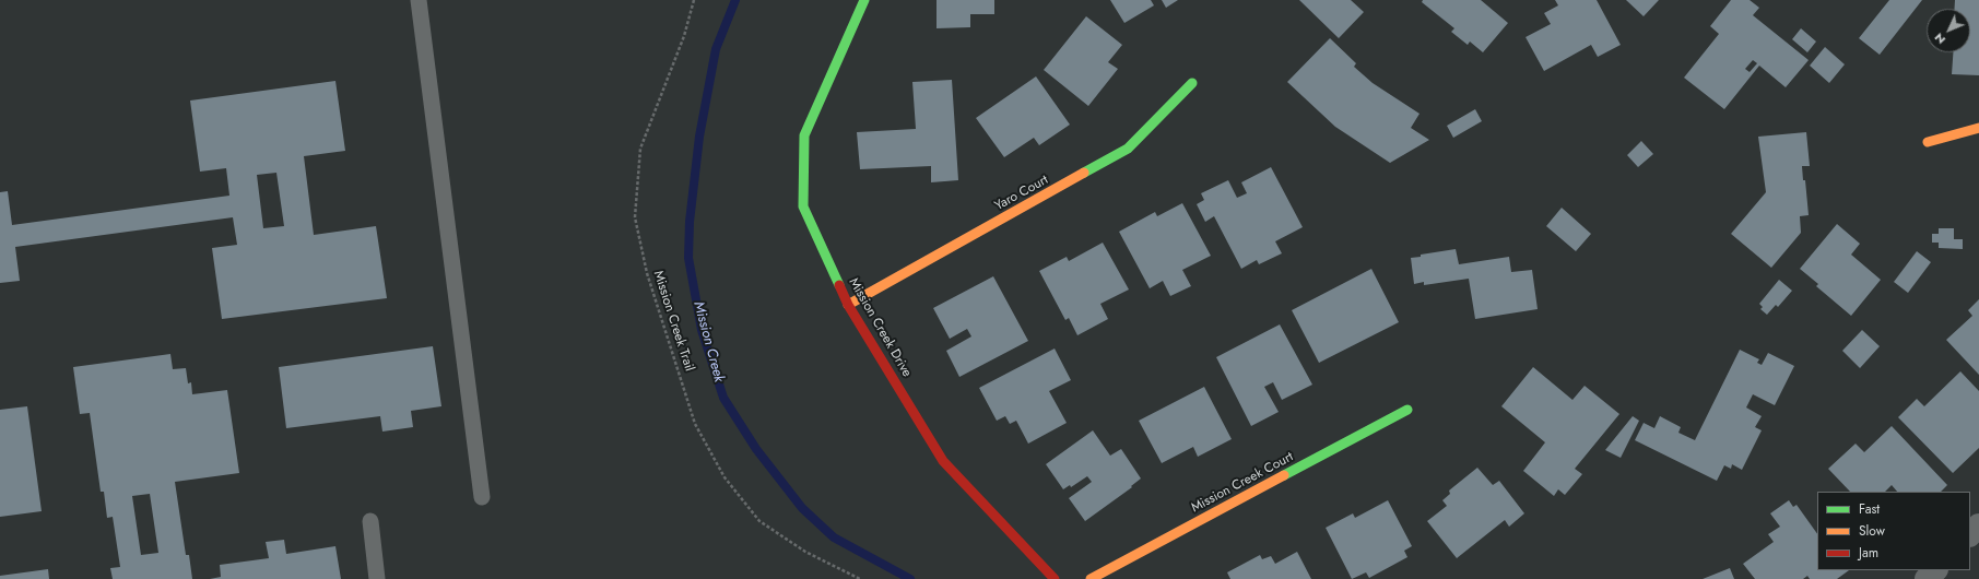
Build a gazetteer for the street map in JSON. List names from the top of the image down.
{
  "streets": {
    "street": ["Yaro Court", "Mission Creek Drive", "Mission Creek Court"],
    "path": ["Mission Creek Trail"]
  },
  "crossings": [
    ["Yaro Court", "Mission Creek Drive"]
  ],
  "water": ["Mission Creek"],
  "legend": ["Fast", "Slow", "Jam"],
  "north": "bottom left"
}
